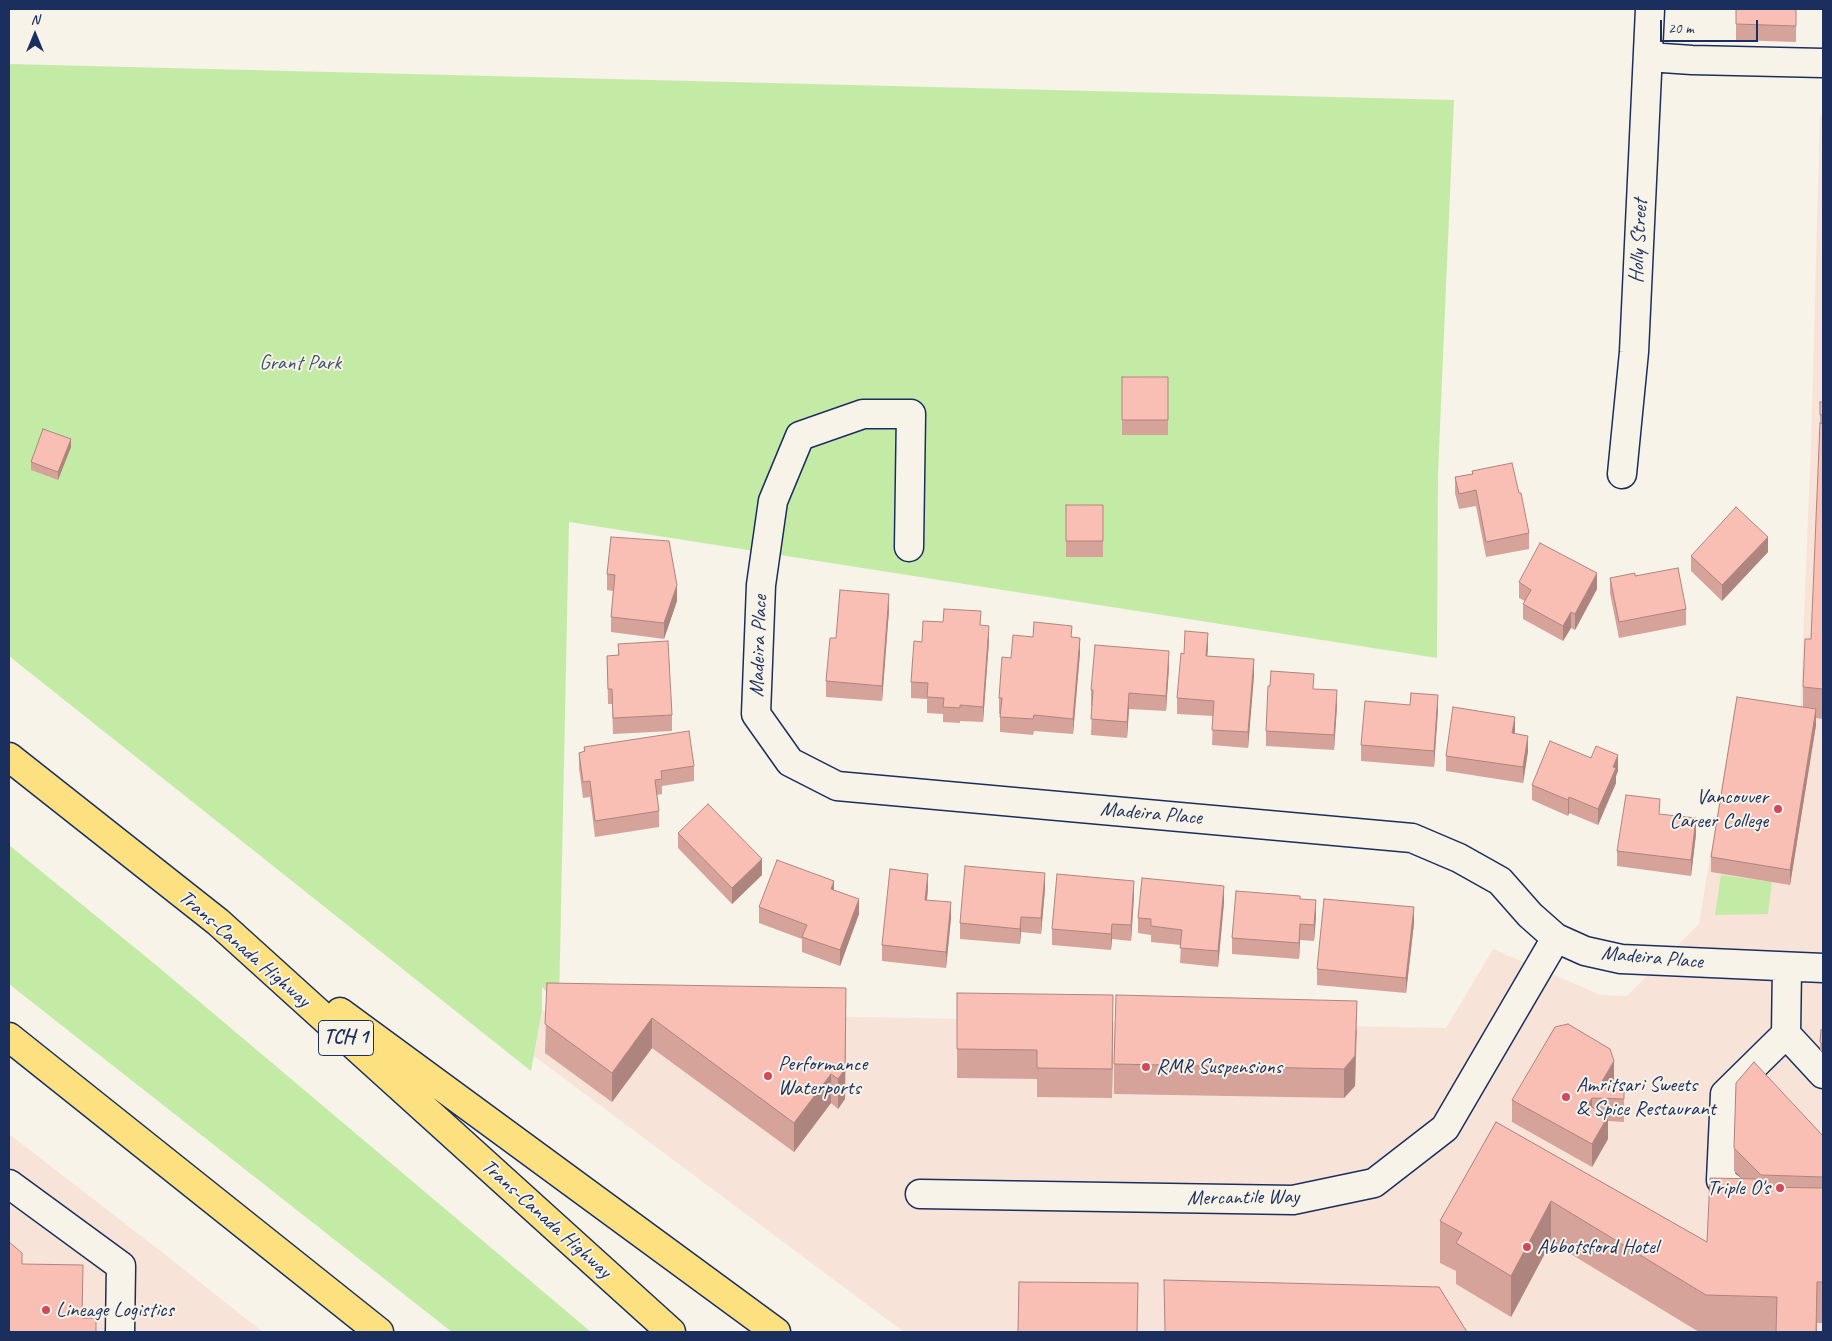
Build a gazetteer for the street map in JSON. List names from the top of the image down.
{
  "streets": {
    "highway": ["Trans-Canada Highway", "TCH 1"],
    "street": ["Holly Street", "Madeira Place", "Mercantile Way"]
  },
  "crossings": [
    ["Madeira Place", "Mercantile Way"]
  ],
  "parks": ["Grant Park"],
  "places": [
    "Vancouver Career College",
    "RMR Suspensions",
    "Performance Waterports",
    "Amritsari Sweets & Spice Restaurant",
    "Triple O's",
    "Abbotsford Hotel",
    "Lineage Logistics"
  ],
  "scale_bar": "20 m",
  "north": "top"
}
